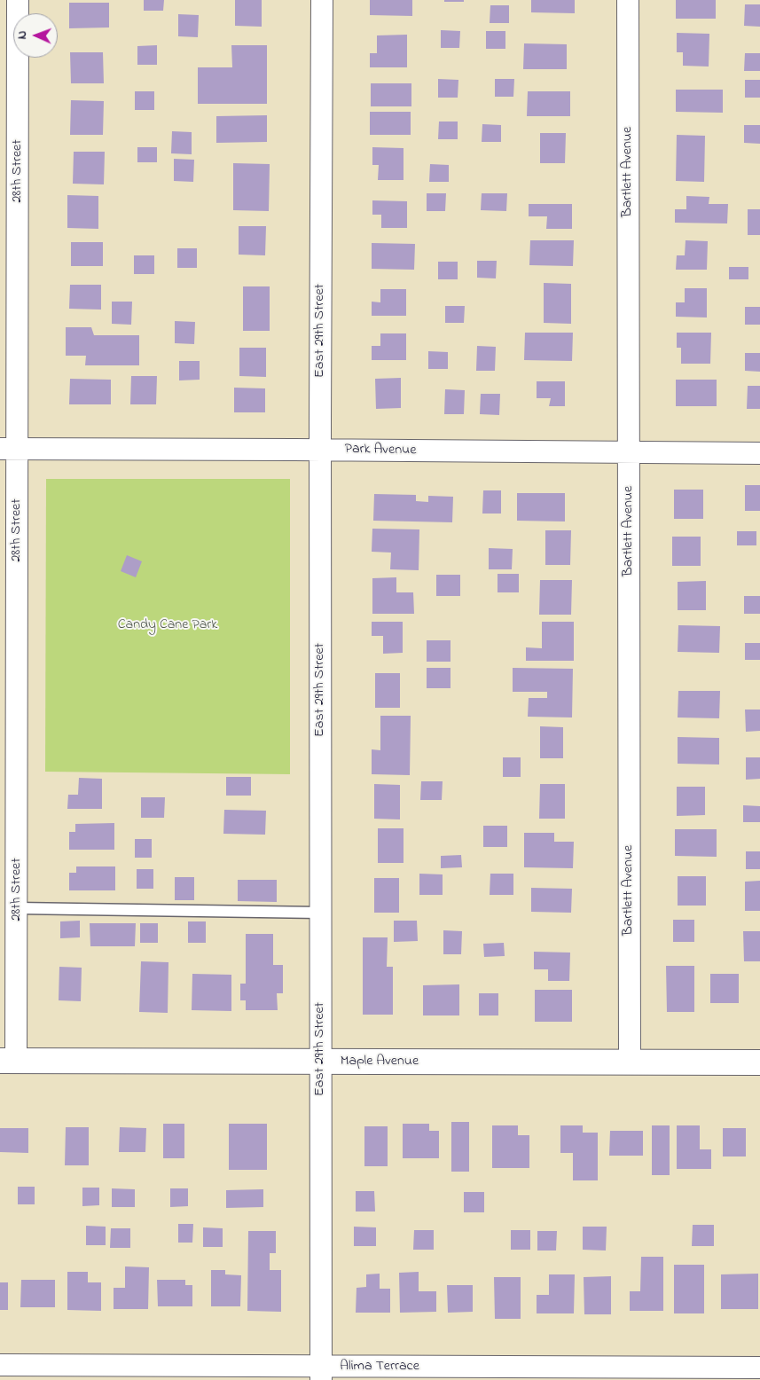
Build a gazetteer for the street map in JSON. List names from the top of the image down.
{
  "streets": {
    "street": [
      "28th Street",
      "Bartlett Avenue",
      "East 29th Street",
      "Park Avenue",
      "Maple Avenue",
      "Alima Terrace"
    ]
  },
  "crossings": [
    ["28th Street", "Park Avenue"],
    ["28th Street", "Maple Avenue"],
    ["Bartlett Avenue", "Park Avenue"],
    ["Bartlett Avenue", "Maple Avenue"],
    ["East 29th Street", "Park Avenue"],
    ["East 29th Street", "Maple Avenue"],
    ["East 29th Street", "Alima Terrace"]
  ],
  "parks": ["Candy Cane Park"],
  "north": "left"
}
